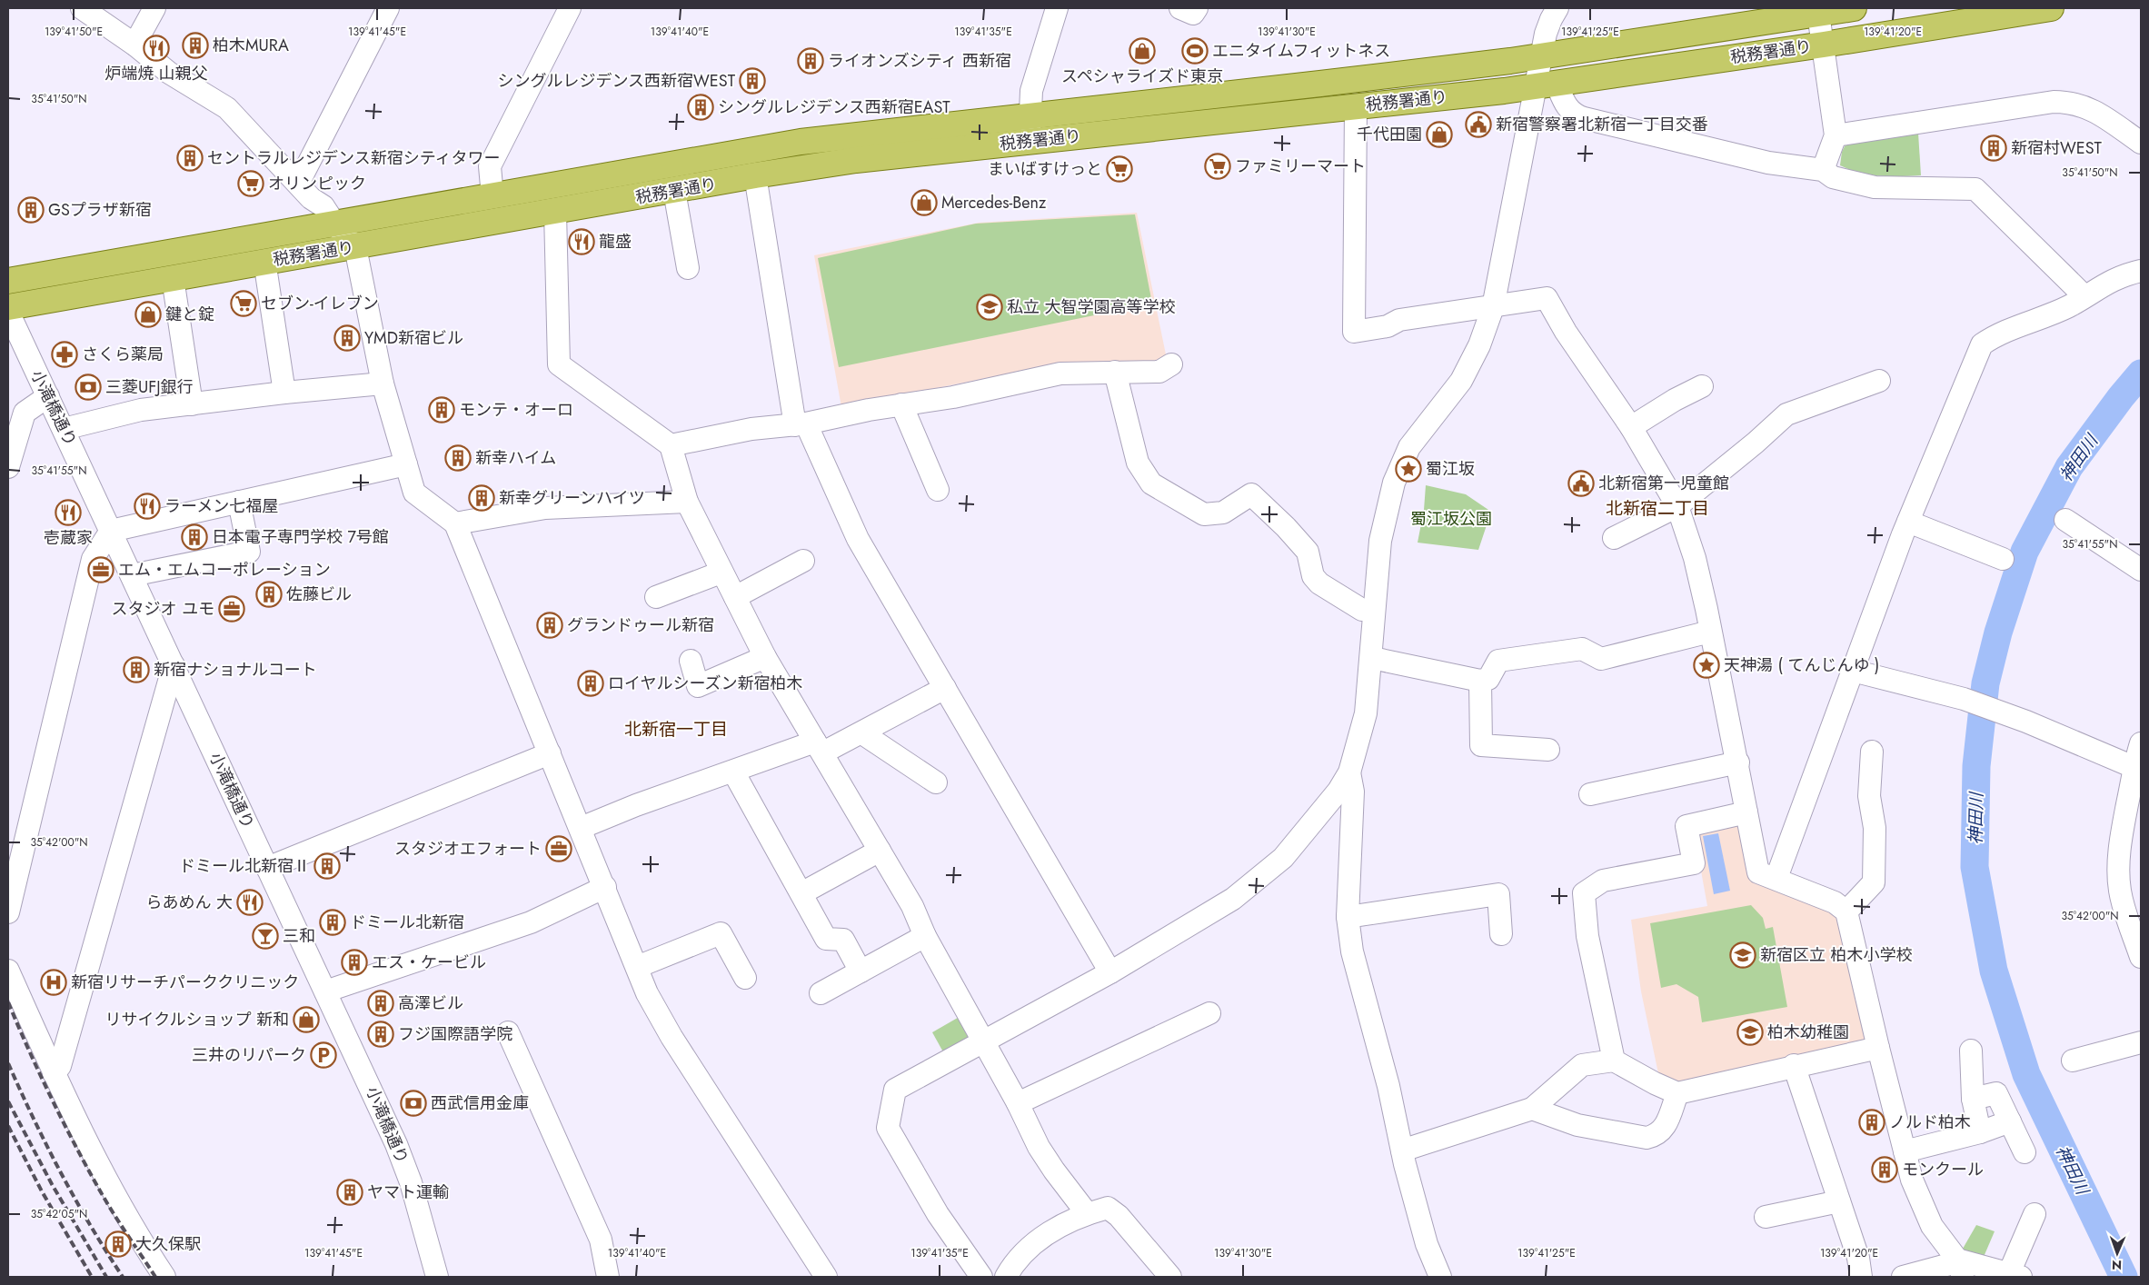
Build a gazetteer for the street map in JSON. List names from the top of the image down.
{
  "streets": {
    "main road": ["税務署通り"],
    "street": ["小滝橋通り"]
  },
  "districts": ["北新宿二丁目", "北新宿一丁目"],
  "water": ["神田川"],
  "parks": ["蜀江坂公園"],
  "places": {
    "building": [
      "柏木MURA",
      "ライオンズシティ 西新宿",
      "シングルレジデンス西新宿WEST",
      "シングルレジデンス西新宿EAST",
      "新宿村WEST",
      "セントラルレジデンス新宿シティタワー",
      "GSプラザ新宿",
      "YMD新宿ビル",
      "モンテ・オーロ",
      "新幸ハイム",
      "新幸グリーンハイツ",
      "日本電子専門学校 7号館",
      "佐藤ビル",
      "グランドゥール新宿",
      "新宿ナショナルコート",
      "ロイヤルシーズン新宿柏木",
      "ドミール北新宿Ⅱ",
      "ドミール北新宿",
      "エス・ケービル",
      "高澤ビル",
      "フジ国際語学院",
      "ノルド柏木",
      "モンクール",
      "ヤマト運輸",
      "大久保駅"
    ],
    "restaurant": [
      "炉端焼 山親父",
      "龍盛",
      "ラーメン七福屋",
      "壱蔵家",
      "らあめん 大"
    ],
    "shop": [
      "スペシャライズド東京",
      "千代田園",
      "Mercedes-Benz",
      "鍵と錠",
      "リサイクルショップ 新和"
    ],
    "sports": ["エニタイムフィットネス"],
    "public building": ["新宿警察署北新宿一丁目交番", "北新宿第一児童館"],
    "supermarket": [
      "ファミリーマート",
      "まいばすけっと",
      "オリンピック",
      "セブン-イレブン"
    ],
    "school or university": ["私立 大智学園高等学校", "新宿区立 柏木小学校", "柏木幼稚園"],
    "pharmacy": ["さくら薬局"],
    "bank": ["三菱UFJ銀行", "西武信用金庫"],
    "place": ["蜀江坂", "天神湯 ( てんじんゆ )"],
    "office": ["エム・エムコーポレーション", "スタジオ ユモ", "スタジオエフォート"],
    "bar": ["三和"],
    "hospital": ["新宿リサーチパーククリニック"],
    "parking": ["三井のリパーク"]
  },
  "north": "bottom",
  "coordinates": [
    "139°41'50\"E",
    "139°41'45\"E",
    "139°41'40\"E",
    "139°41'35\"E",
    "139°41'30\"E",
    "139°41'25\"E",
    "139°41'20\"E",
    "35°41'50\"N",
    "35°41'55\"N",
    "35°42'00\"N",
    "35°42'05\"N"
  ]
}
